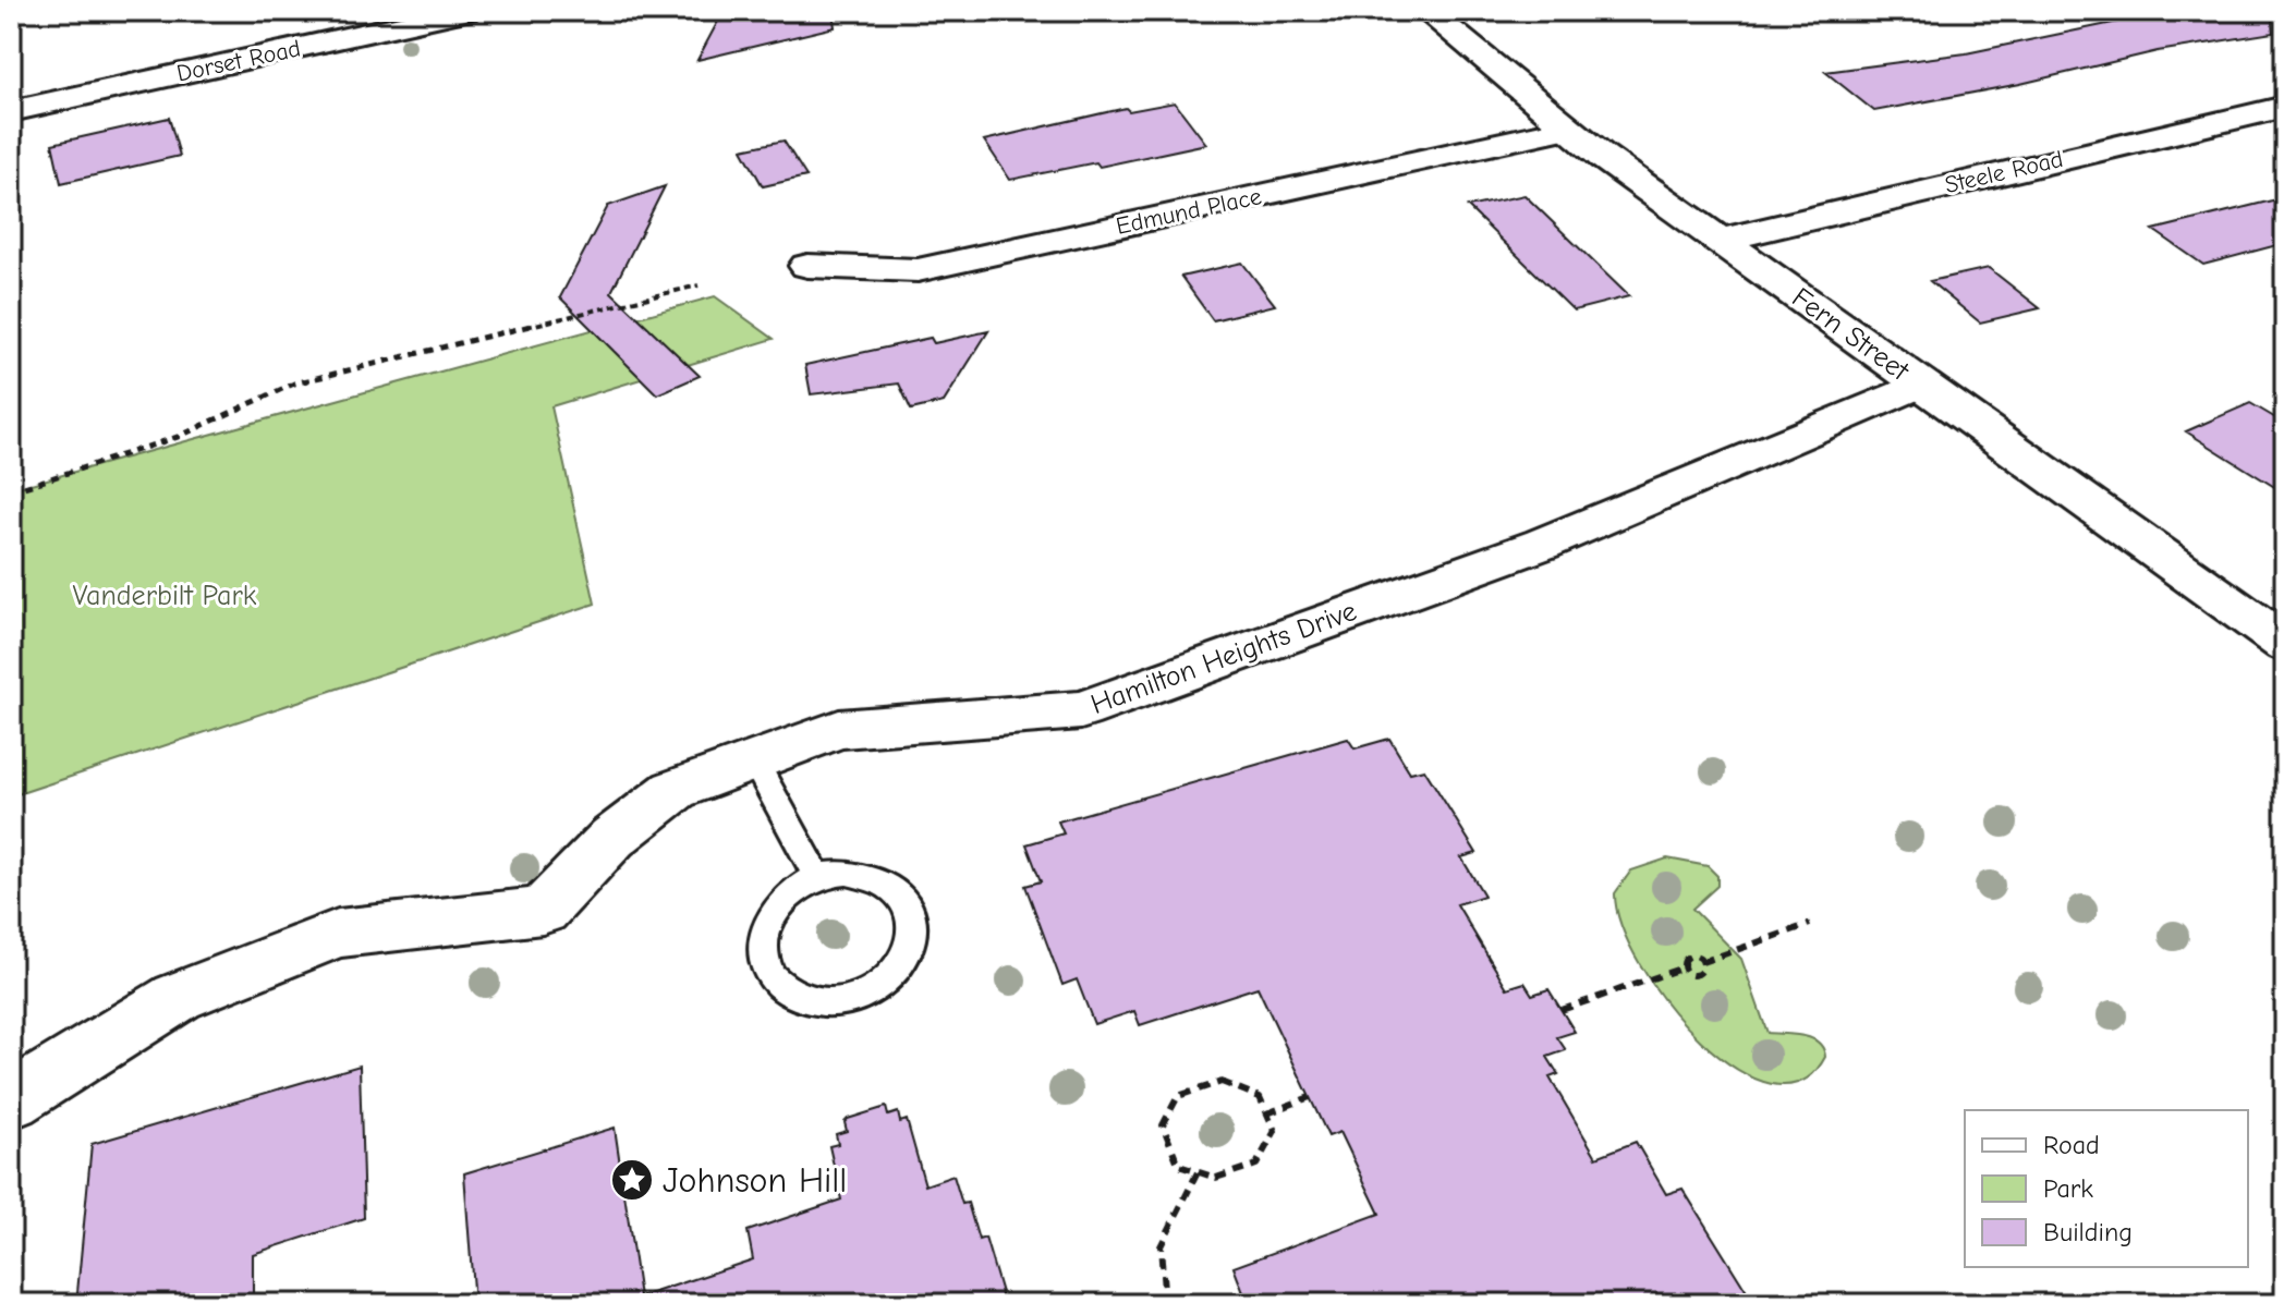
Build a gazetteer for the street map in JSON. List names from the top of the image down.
{
  "streets": {
    "street": [
      "Dorset Road",
      "Steele Road",
      "Edmund Place",
      "Fern Street",
      "Hamilton Heights Drive"
    ]
  },
  "crossings": [
    ["Steele Road", "Fern Street"],
    ["Edmund Place", "Fern Street"],
    ["Fern Street", "Hamilton Heights Drive"]
  ],
  "parks": ["Vanderbilt Park"],
  "places": {
    "place": ["Johnson Hill"]
  },
  "legend": ["Road", "Park", "Building"]
}
